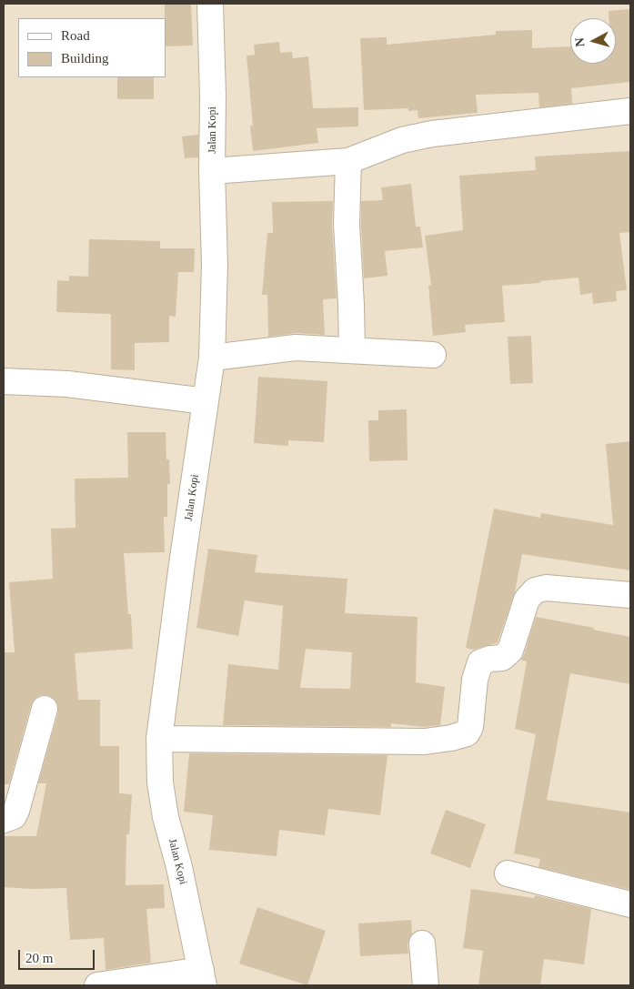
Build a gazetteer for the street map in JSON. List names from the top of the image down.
{
  "streets": {
    "street": ["Jalan Kopi"]
  },
  "legend": ["Road", "Building"],
  "scale_bar": "20 m",
  "north": "left"
}
